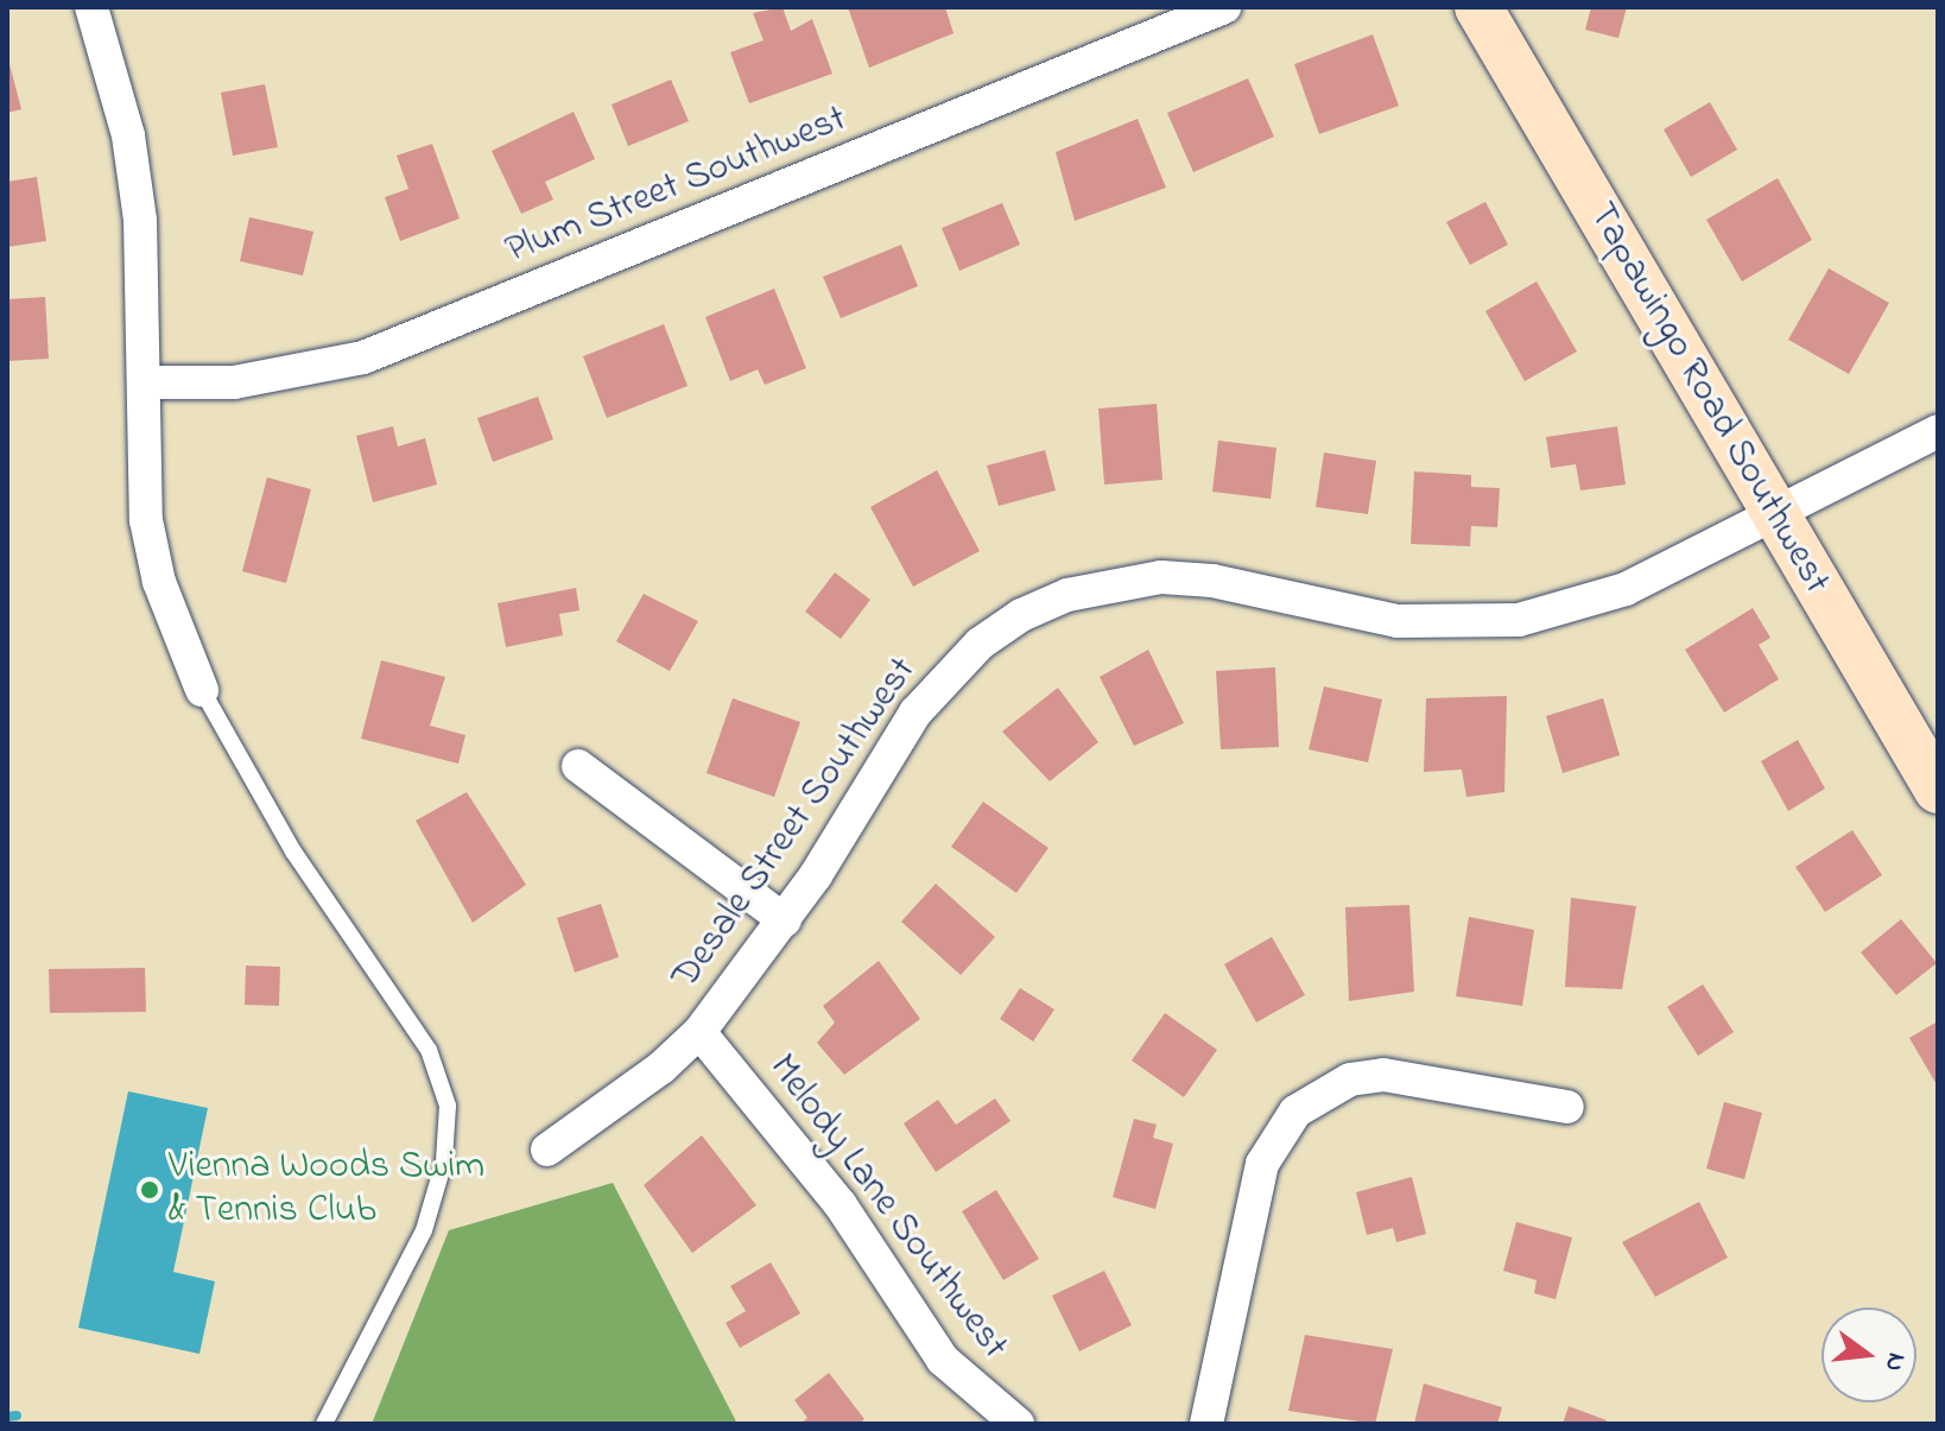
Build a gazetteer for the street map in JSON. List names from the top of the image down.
{
  "streets": {
    "street": [
      "Plum Street Southwest",
      "Tapawingo Road Southwest",
      "Desale Street Southwest",
      "Melody Lane Southwest"
    ]
  },
  "crossings": [
    ["Tapawingo Road Southwest", "Desale Street Southwest"],
    ["Desale Street Southwest", "Melody Lane Southwest"]
  ],
  "places": ["Vienna Woods Swim & Tennis Club"],
  "north": "right"
}
